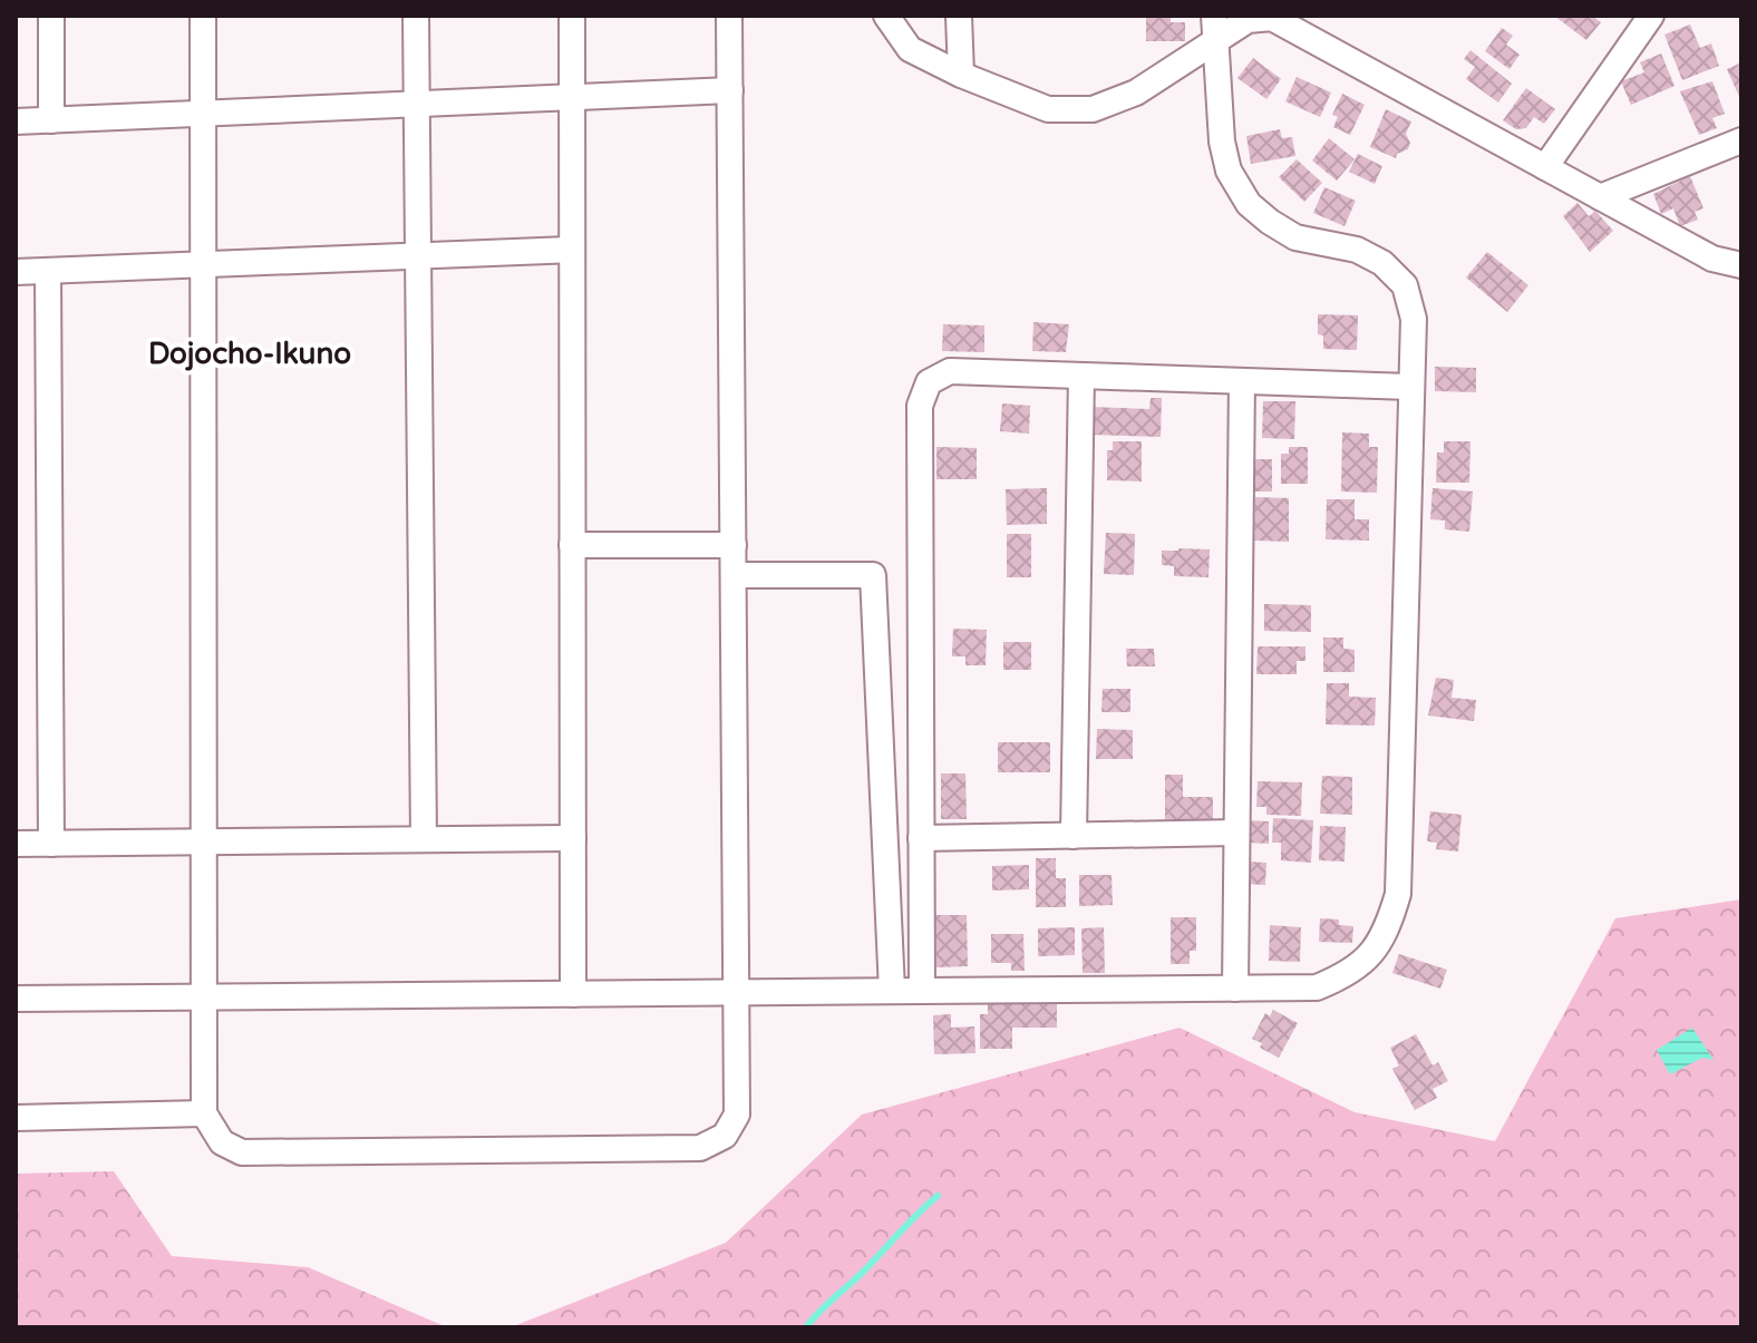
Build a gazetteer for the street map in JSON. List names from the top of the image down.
{
  "districts": ["Dojocho-Ikuno"]
}
